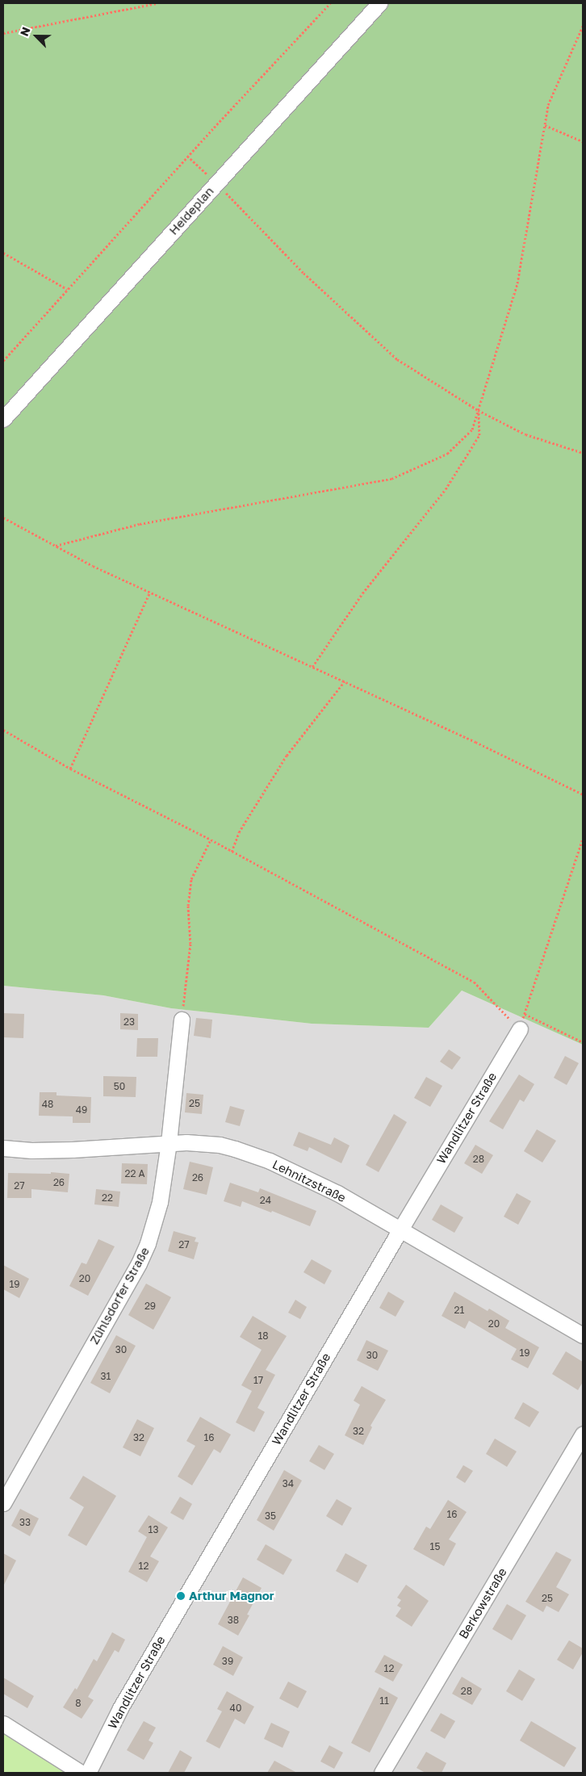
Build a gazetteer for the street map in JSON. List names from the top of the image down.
{
  "streets": {
    "street": [
      "Heideplan",
      "Wandlitzer Straße",
      "Lehnitzstraße",
      "Zühlsdorfer Straße",
      "Berkowstraße"
    ]
  },
  "crossings": [
    ["Wandlitzer Straße", "Lehnitzstraße"],
    ["Lehnitzstraße", "Zühlsdorfer Straße"]
  ],
  "places": ["Arthur Magnor"],
  "house_numbers": [
    "23",
    "50",
    "25",
    "48",
    "49",
    "28",
    "22 A",
    "26",
    "26",
    "27",
    "22",
    "24",
    "27",
    "20",
    "19",
    "29",
    "21",
    "20",
    "18",
    "30",
    "19",
    "30",
    "31",
    "17",
    "32",
    "32",
    "16",
    "34",
    "16",
    "35",
    "33",
    "13",
    "15",
    "12",
    "25",
    "38",
    "39",
    "12",
    "28",
    "11",
    "8",
    "40"
  ],
  "north": "top left"
}
